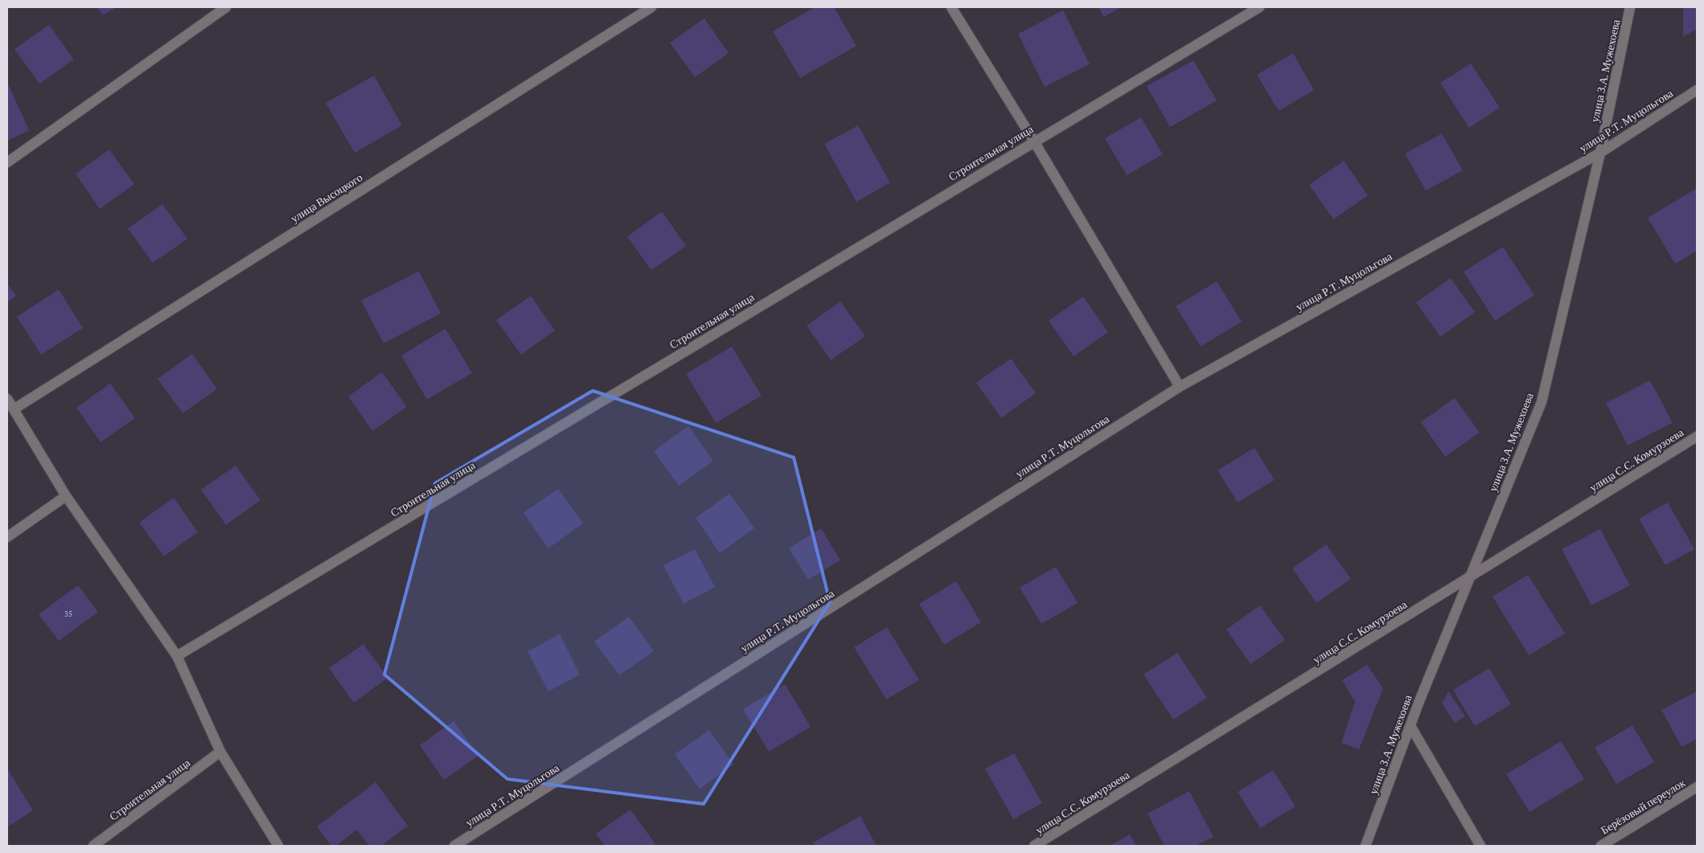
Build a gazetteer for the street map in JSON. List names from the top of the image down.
{
  "streets": {
    "street": [
      "улица З.А. Мужехоева",
      "улица Р.Т. Муцольгова",
      "Строительная улица",
      "улица Высоцкого",
      "улица С.С. Комурзоева",
      "Берёзовый переулок"
    ]
  },
  "crossings": [
    ["улица З.А. Мужехоева", "улица Р.Т. Муцольгова"],
    ["улица З.А. Мужехоева", "улица С.С. Комурзоева"]
  ],
  "house_numbers": ["35"]
}
